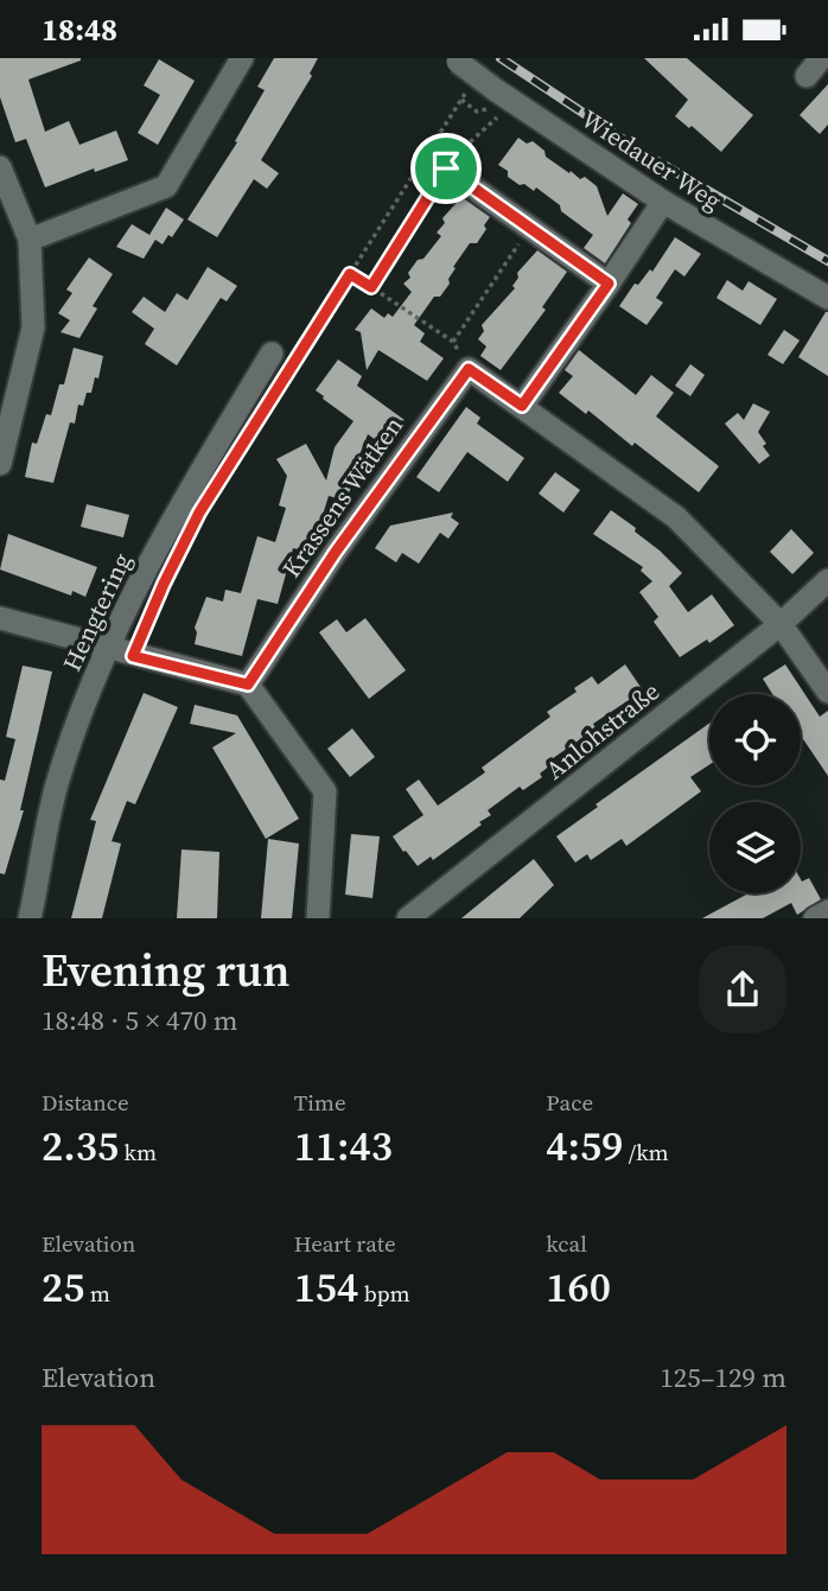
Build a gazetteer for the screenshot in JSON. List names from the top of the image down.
{
  "streets": {
    "street": [
      "Wiedauer Weg",
      "Krassens Wätken",
      "Hengtering",
      "Anlohstraße"
    ]
  },
  "page": {
    "status": "18:48",
    "heading": ["Evening run", "18:48 · 5 × 470 m"],
    "stats": [
      ["Distance", "2.35 km"],
      ["Time", "11:43"],
      ["Pace", "4:59 /km"],
      ["Elevation", "25 m"],
      ["Heart rate", "154 bpm"],
      ["kcal", "160"]
    ],
    "chart": ["Elevation", "125–129 m"]
  }
}
